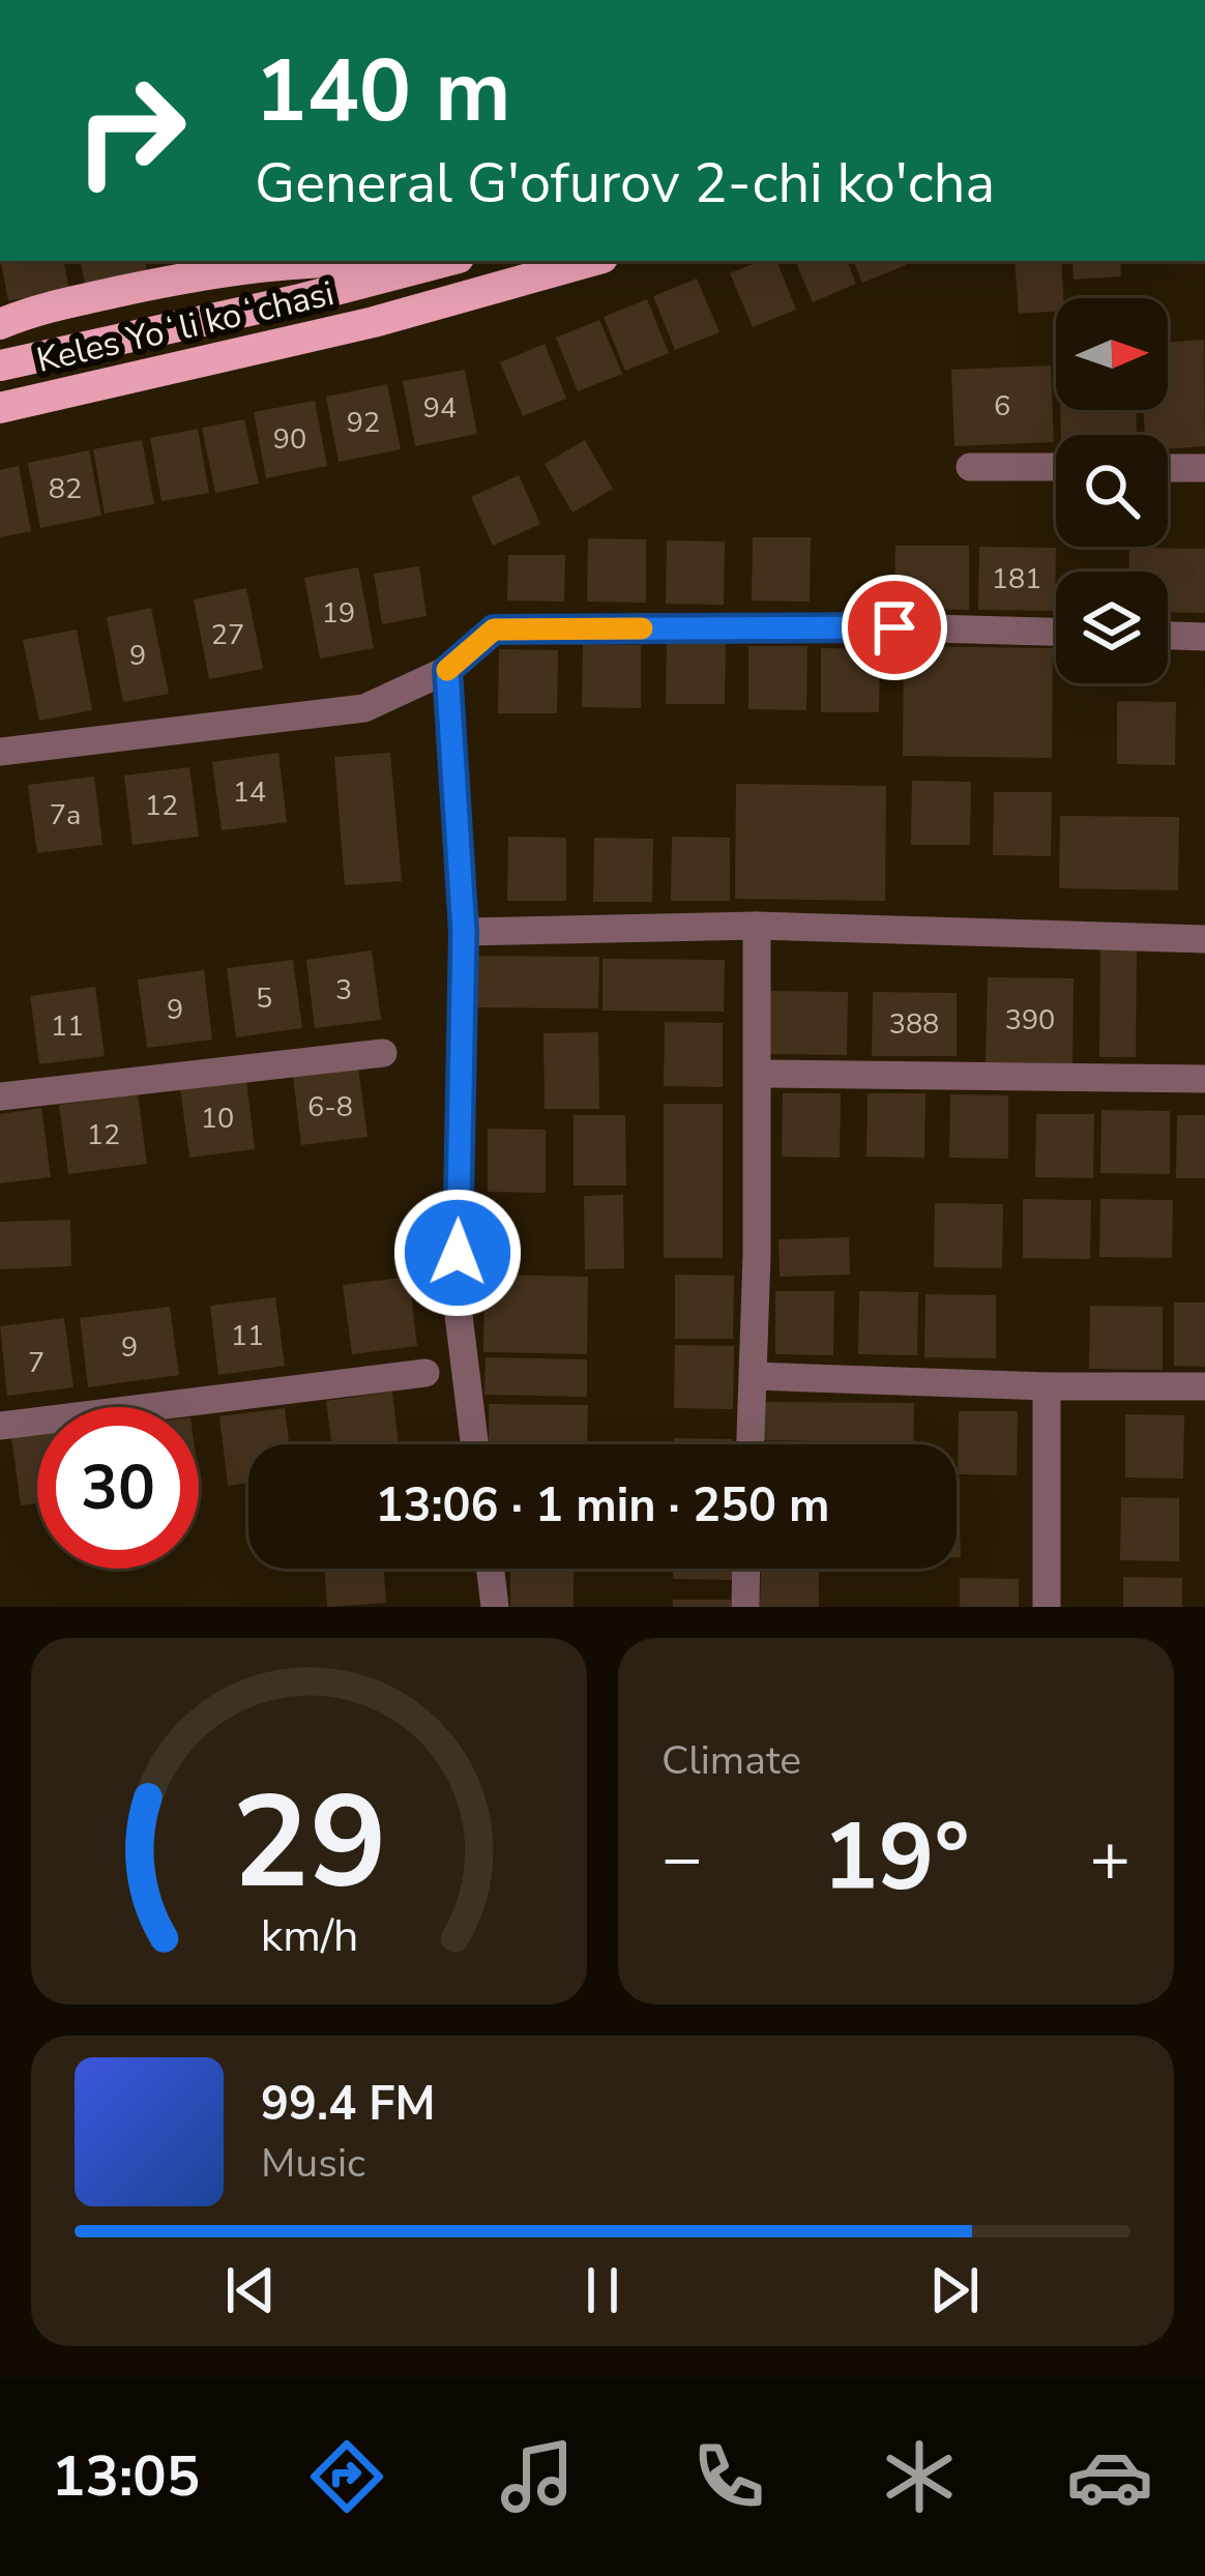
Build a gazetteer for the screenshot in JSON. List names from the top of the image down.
{
  "streets": {
    "main road": ["Keles Yoʻli koʻchasi"]
  },
  "house_numbers": [
    "6",
    "94",
    "92",
    "90",
    "82",
    "181",
    "19",
    "27",
    "9",
    "14",
    "12",
    "7a",
    "3",
    "5",
    "9",
    "390",
    "388",
    "11",
    "6-8",
    "10",
    "12",
    "11",
    "9",
    "7"
  ],
  "north": "right",
  "page": {
    "turn": ["140 m", "General G'ofurov 2-chi ko'cha"],
    "limit": "30",
    "trip": "13:06 · 1 min · 250 m",
    "tile": "Climate",
    "heat": ["−", "19°", "+"],
    "song": ["99.4 FM", "Music"],
    "tabs": "13:05",
    "gauge": ["29", "km/h"]
  }
}
